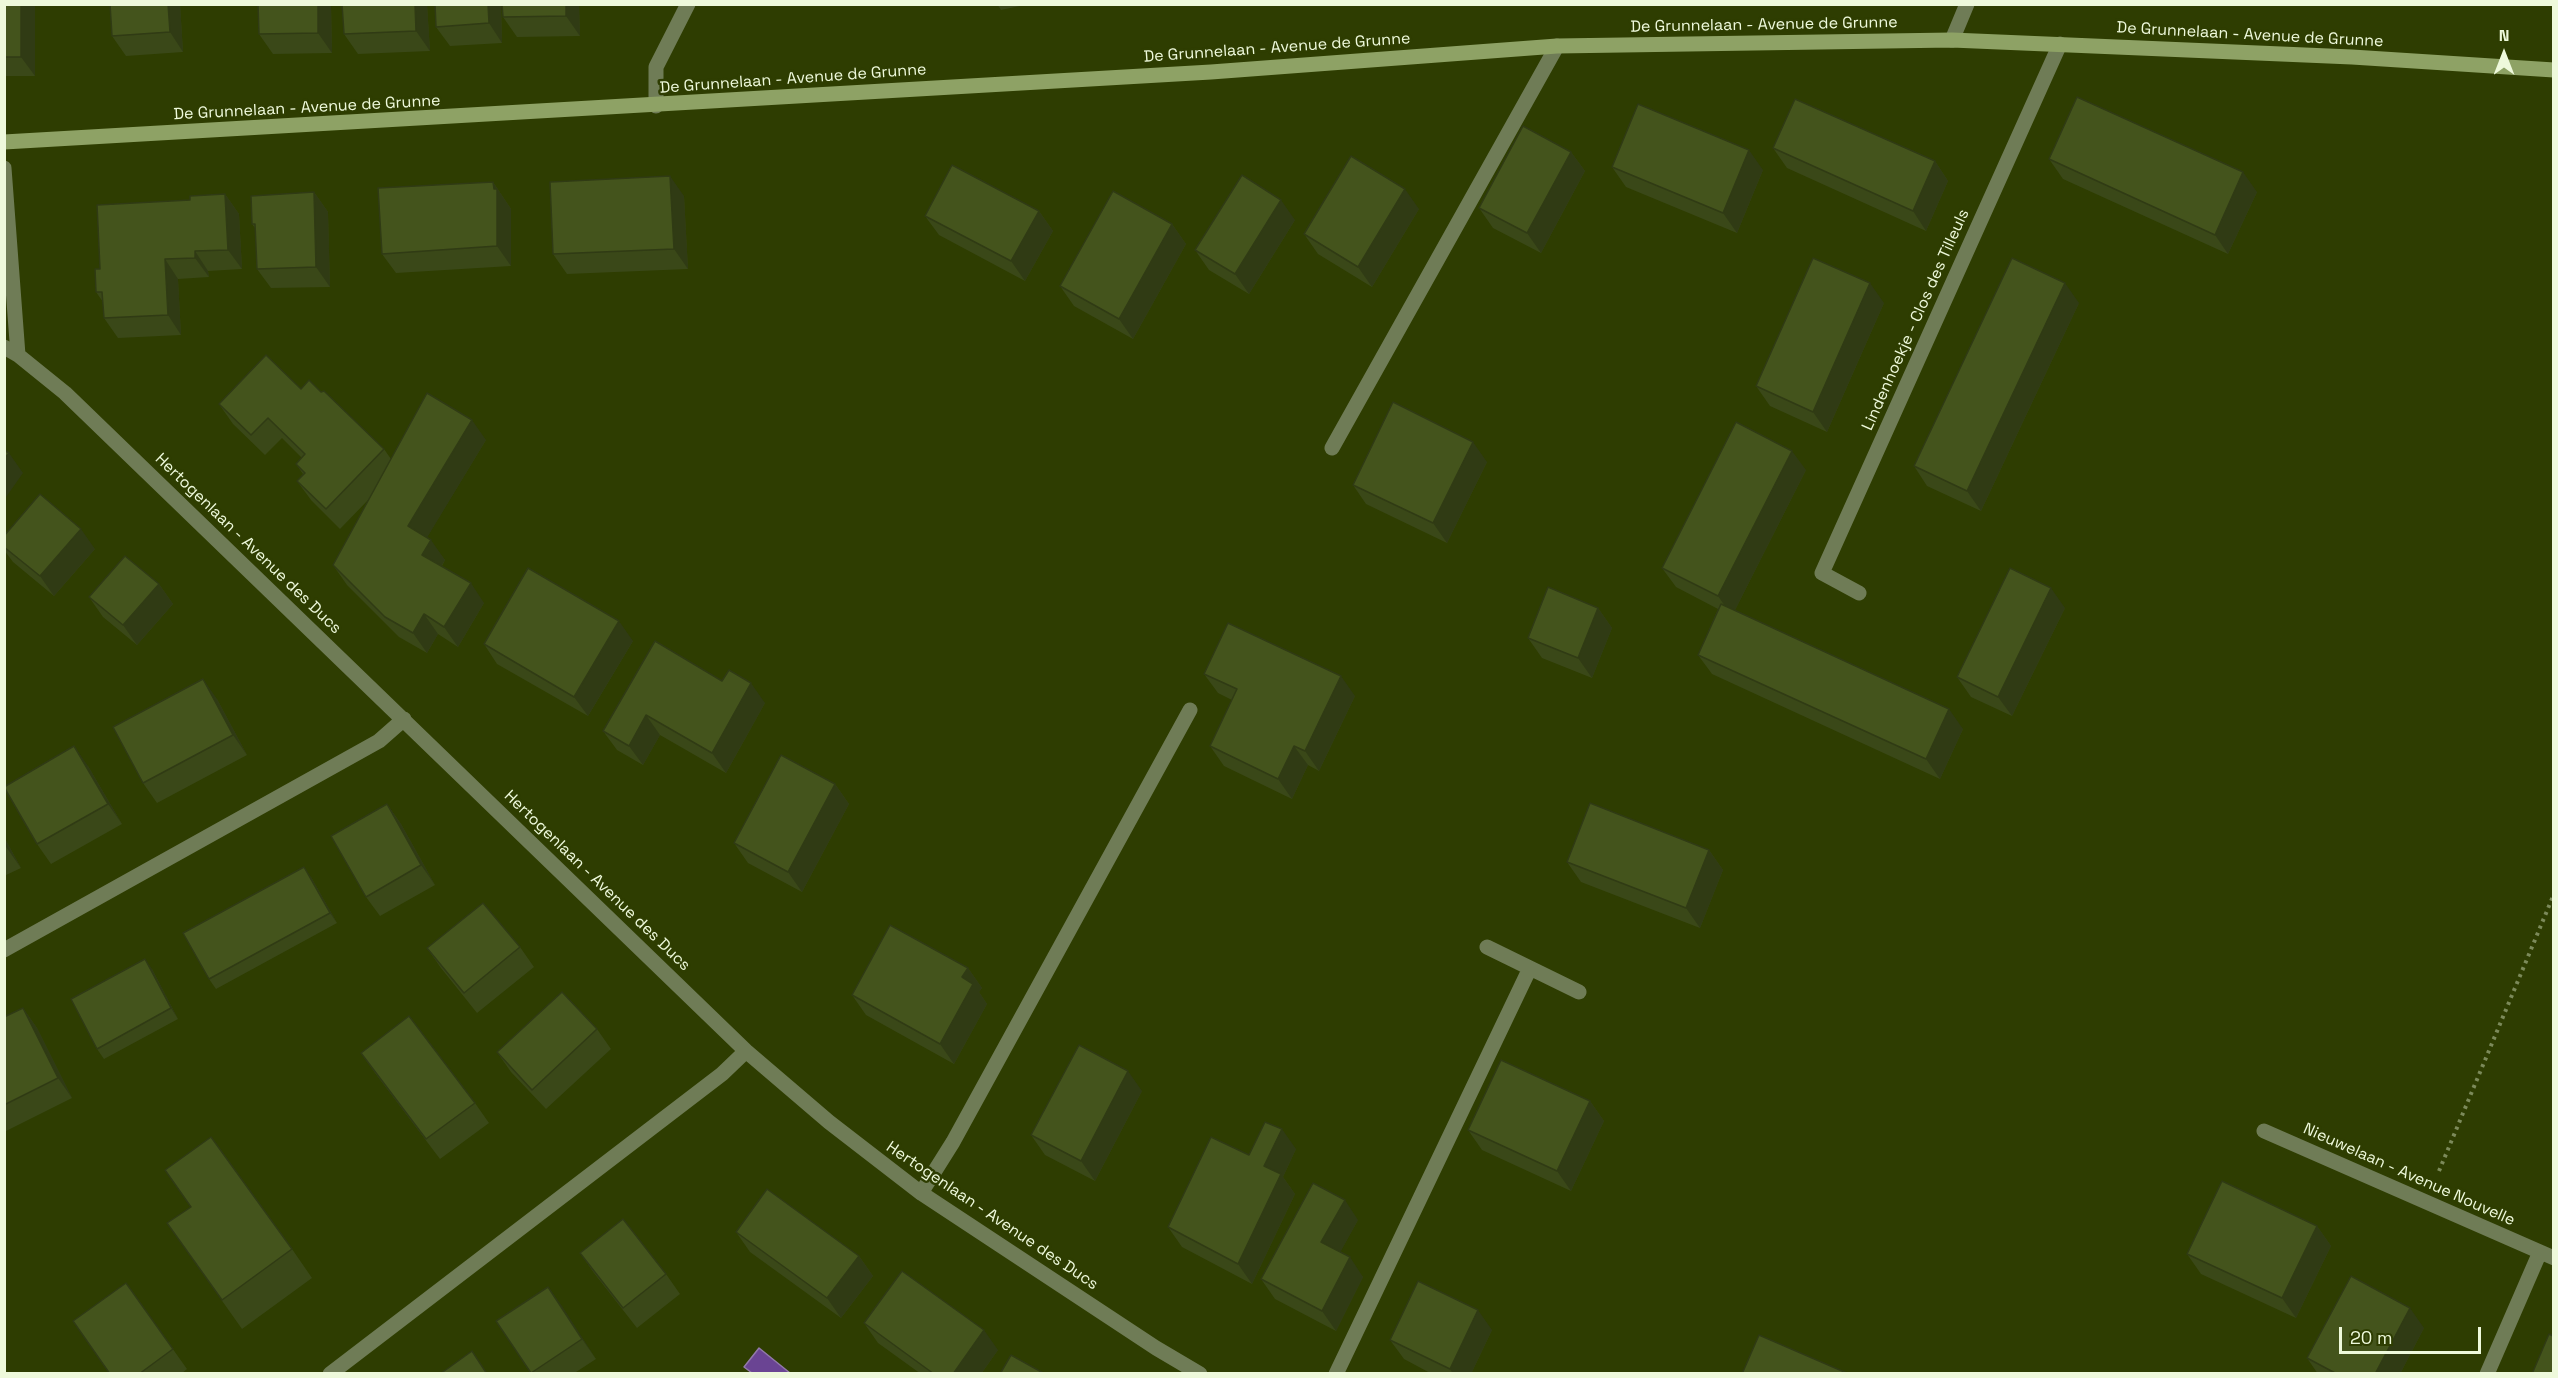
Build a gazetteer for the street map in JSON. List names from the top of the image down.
{
  "streets": {
    "street": [
      "De Grunnelaan - Avenue de Grunne",
      "Lindenhoekje - Clos des Tilleuls",
      "Hertogenlaan - Avenue des Ducs",
      "Nieuwelaan - Avenue Nouvelle"
    ]
  },
  "crossings": [
    ["De Grunnelaan - Avenue de Grunne", "Lindenhoekje - Clos des Tilleuls"]
  ],
  "scale_bar": "20 m",
  "north": "top"
}
